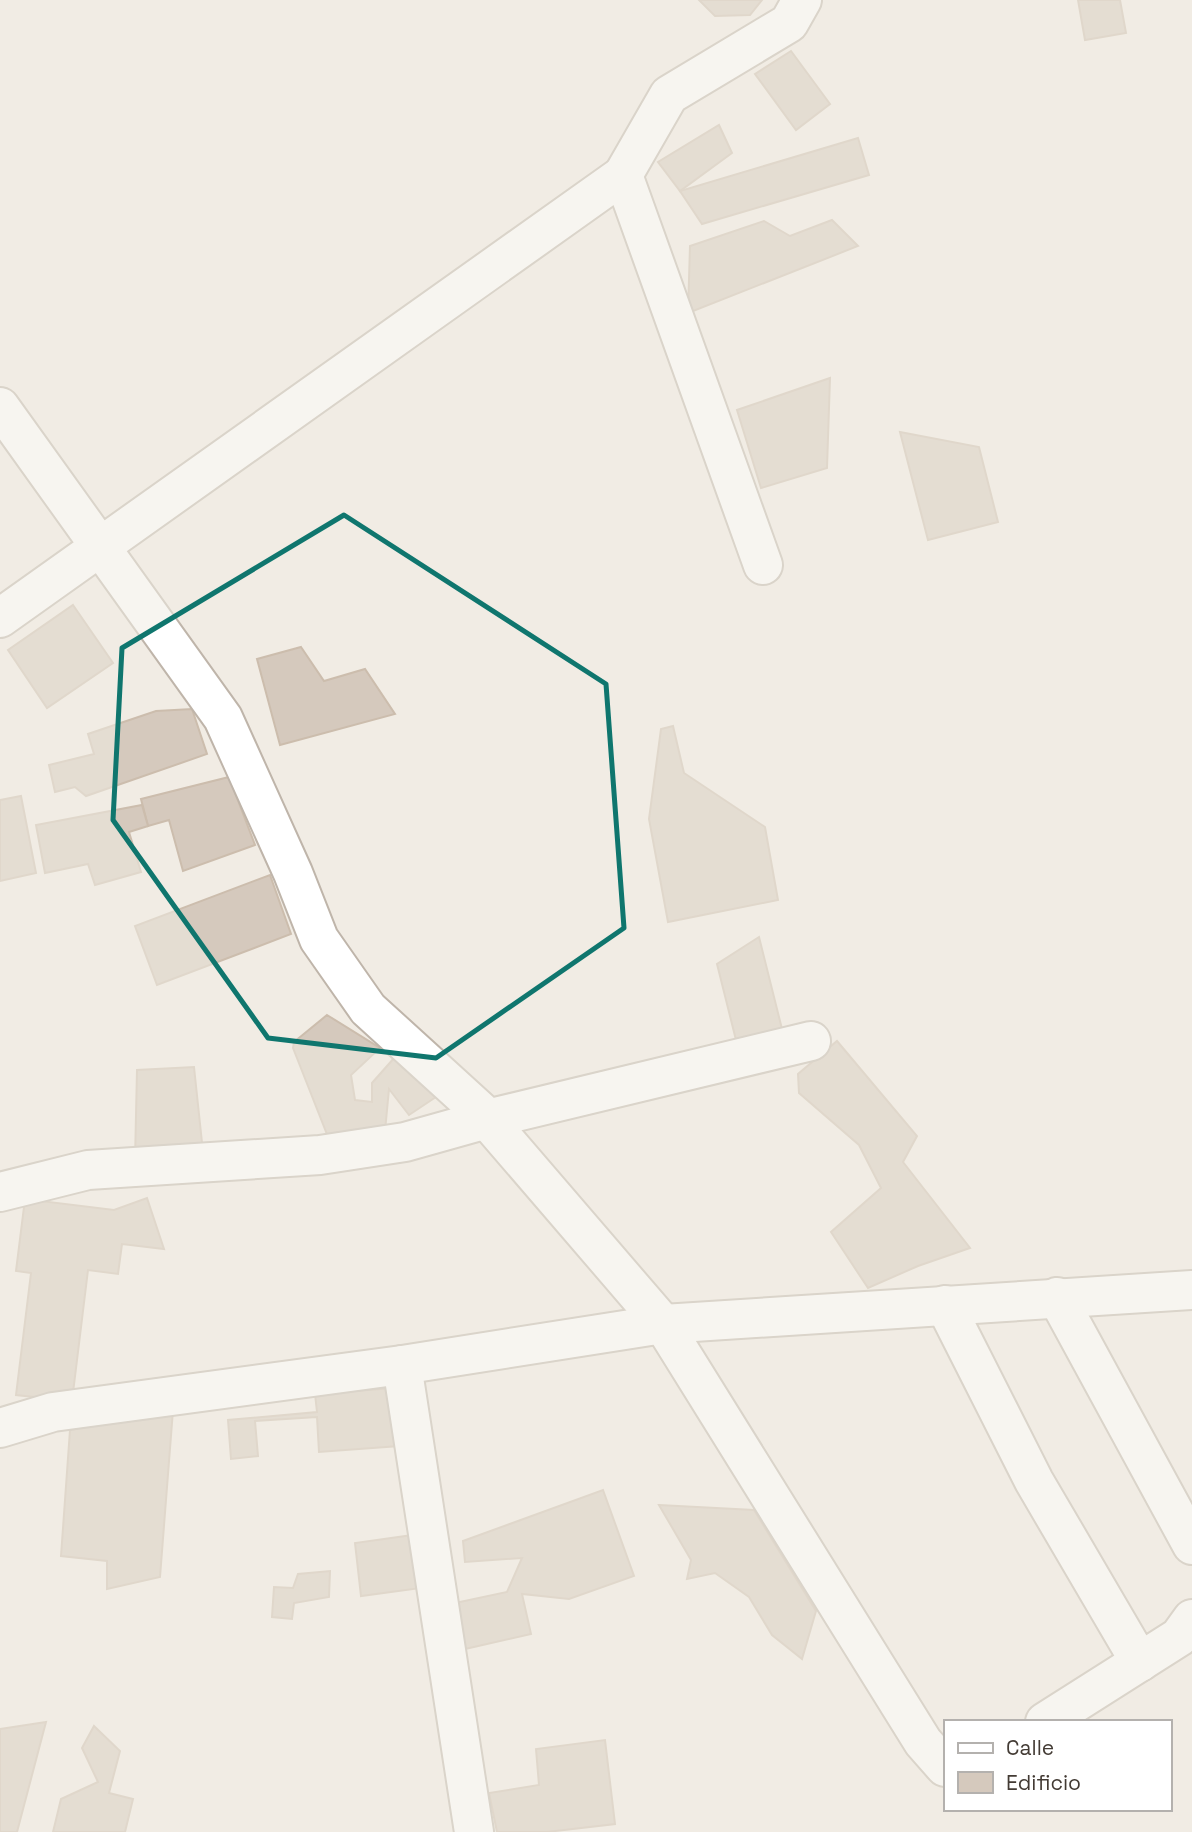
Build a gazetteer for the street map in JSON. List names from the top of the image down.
{
  "legend": ["Calle", "Edificio"]
}
